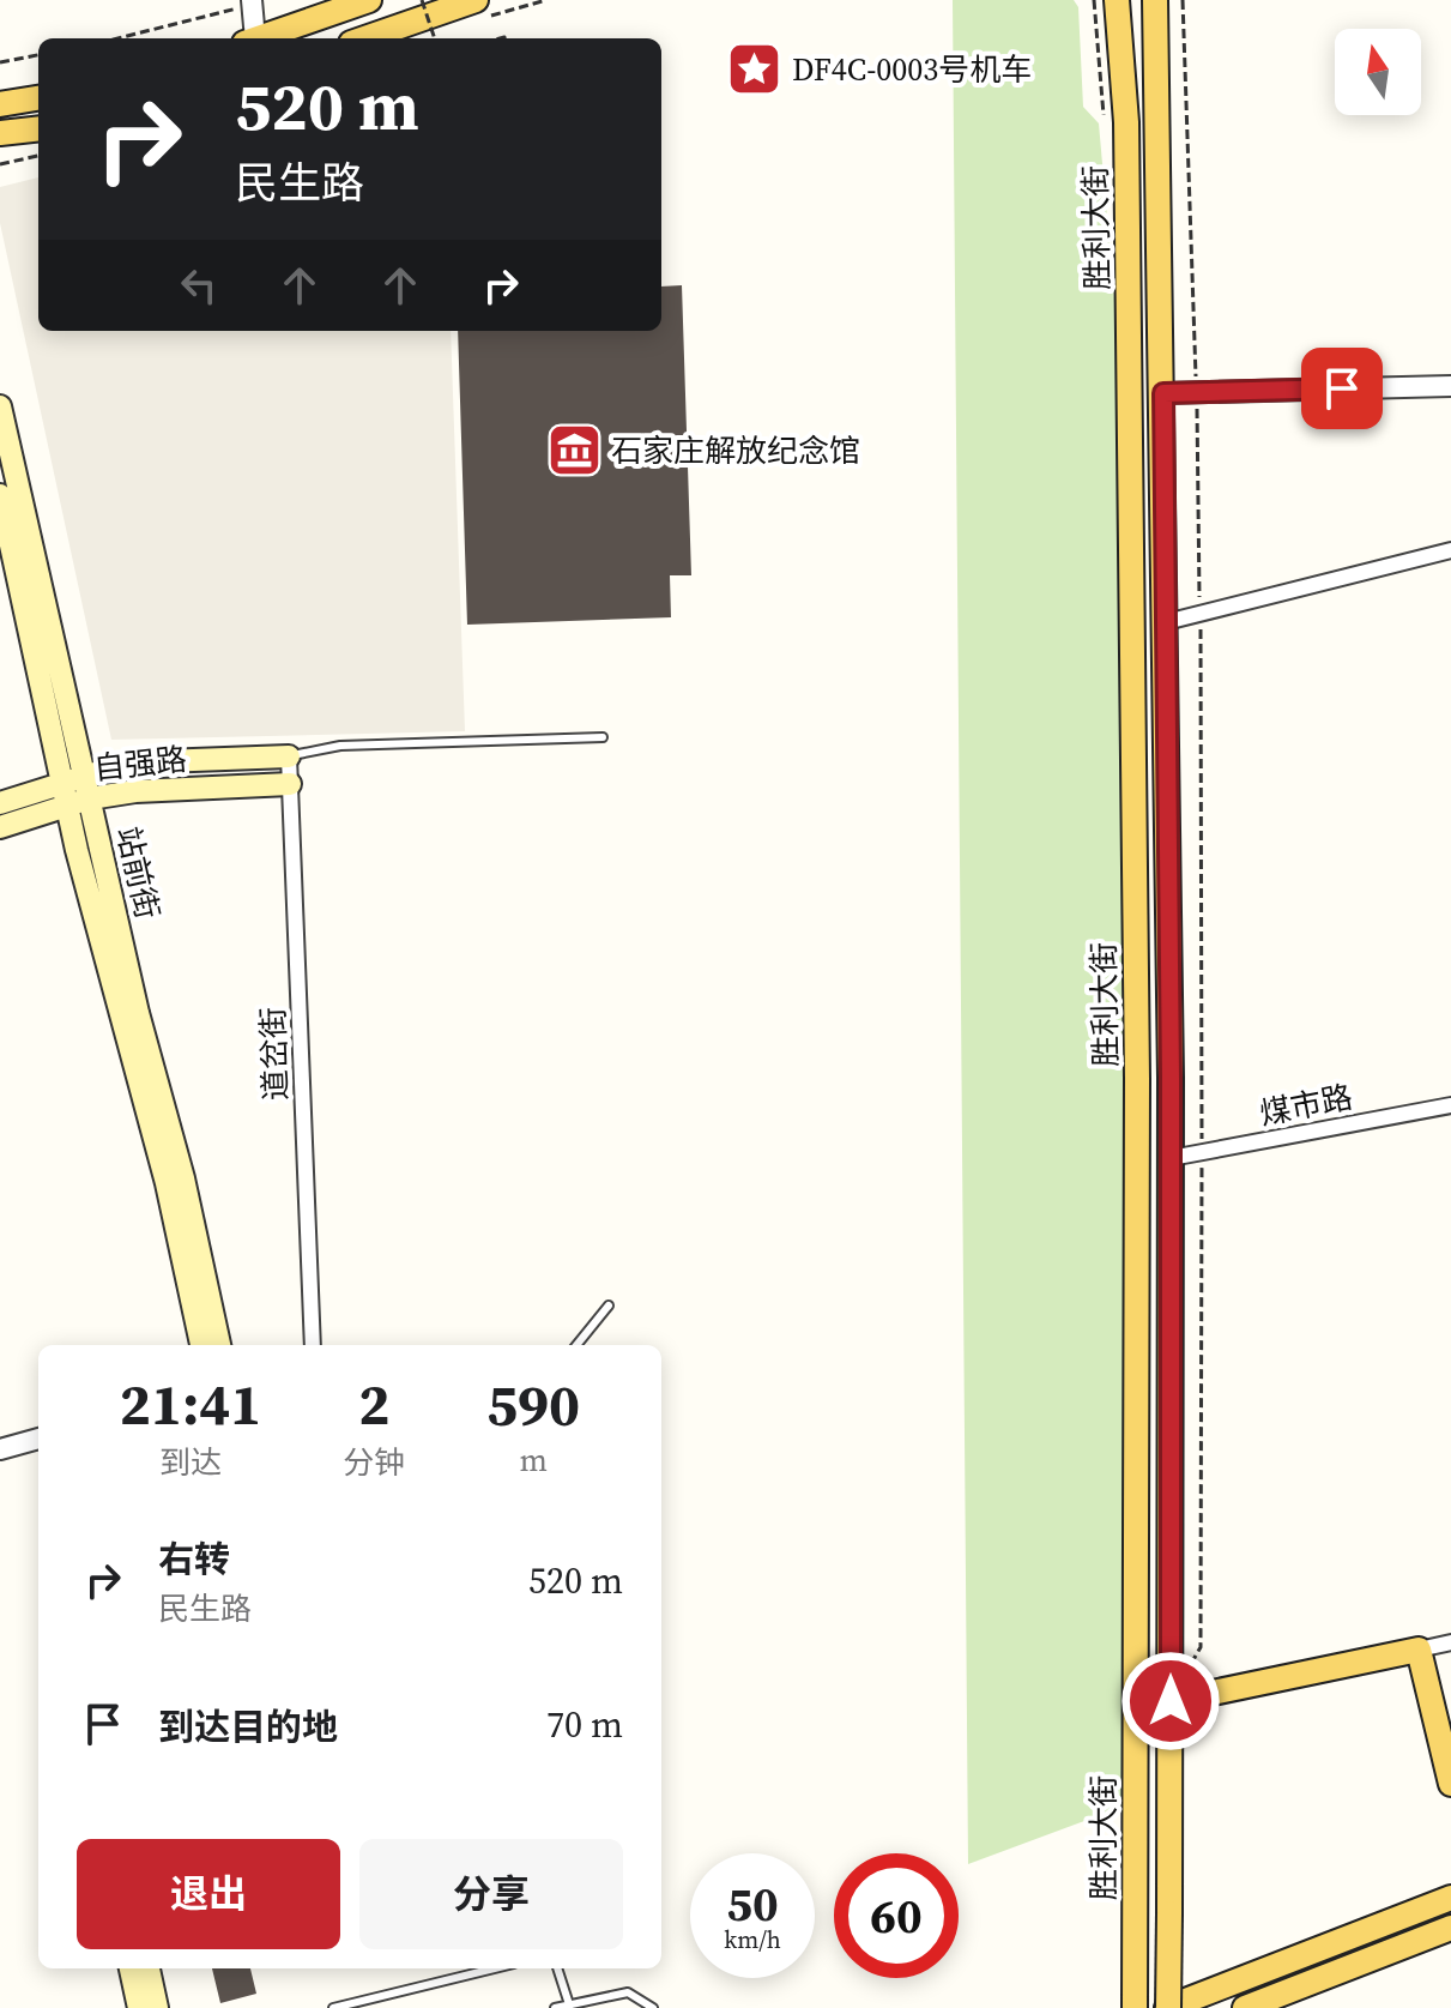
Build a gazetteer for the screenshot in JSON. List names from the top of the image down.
{
  "streets": {
    "main road": ["胜利大街", "自强路", "站前街"],
    "street": ["道岔街", "煤市路"]
  },
  "crossings": [
    ["胜利大街", "煤市路"],
    ["自强路", "站前街"],
    ["自强路", "道岔街"]
  ],
  "places": {
    "place": ["DF4C-0003号机车"],
    "museum": ["石家庄解放纪念馆"]
  },
  "north": "top",
  "page": {
    "turn": ["520 m", "民生路"],
    "eta": [
      "21:41",
      "到达",
      "2",
      "分钟",
      "590",
      "m"
    ],
    "list": [
      {
        "name": "右转",
        "note": "民生路",
        "value": "520 m"
      },
      {
        "name": "到达目的地",
        "value": "70 m"
      }
    ],
    "buttons": ["退出", "分享"],
    "speed": "50 km/h",
    "limit": "60"
  }
}
